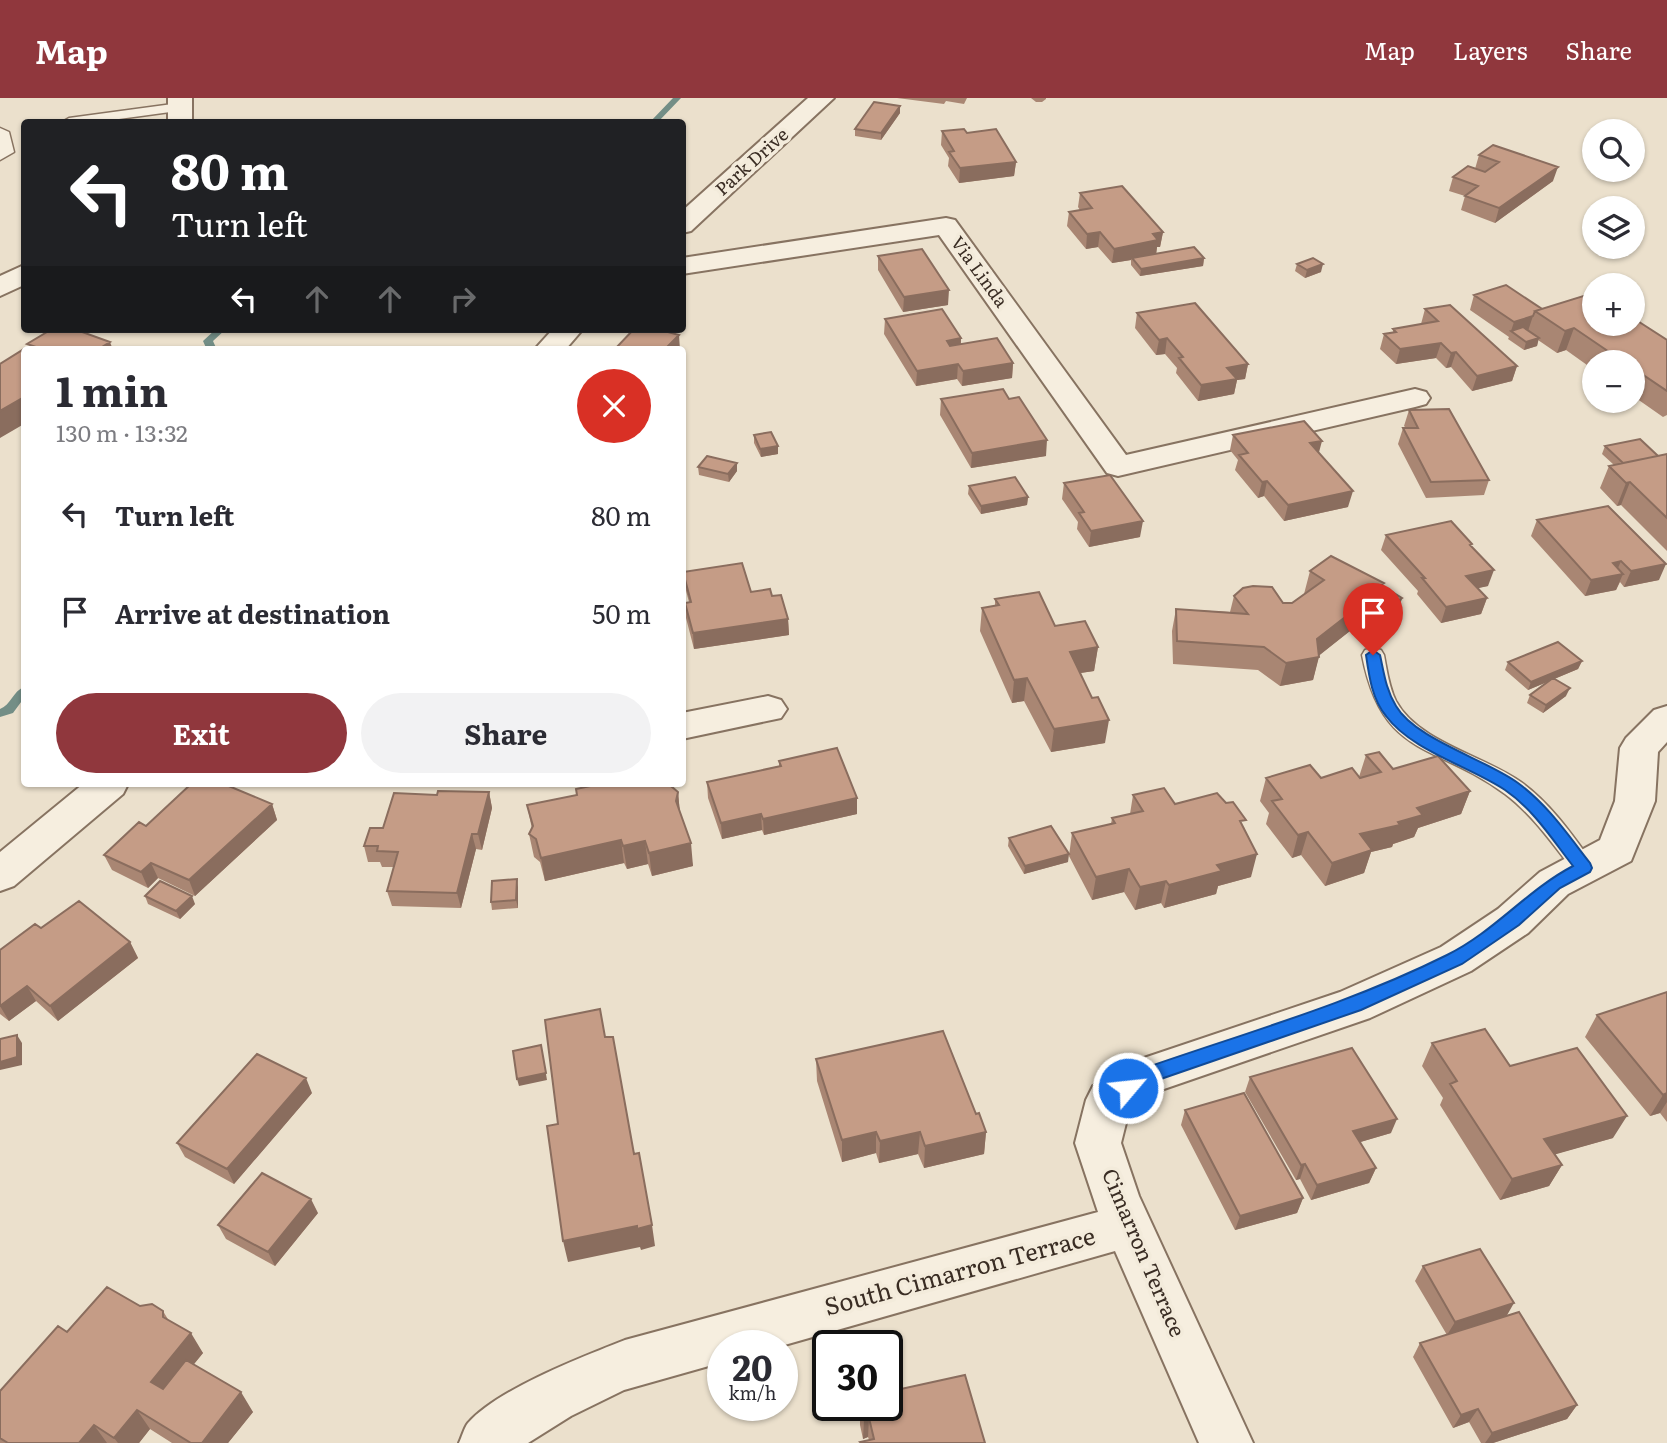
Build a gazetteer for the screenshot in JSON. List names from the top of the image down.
{
  "streets": {
    "street": [
      "Park Drive",
      "Via Linda",
      "Cimarron Terrace",
      "South Cimarron Terrace"
    ]
  },
  "crossings": [
    ["Cimarron Terrace", "South Cimarron Terrace"]
  ],
  "page": {
    "header": "Map",
    "nav": ["Map", "Layers", "Share"],
    "map_buttons": ["+", "−"],
    "turn": ["80 m", "Turn left"],
    "heading": ["1 min", "130 m · 13:32"],
    "list": [
      {
        "name": "Turn left",
        "value": "80 m"
      },
      {
        "name": "Arrive at destination",
        "value": "50 m"
      }
    ],
    "buttons": ["Exit", "Share"],
    "speed": "20 km/h",
    "limit": "30"
  }
}
